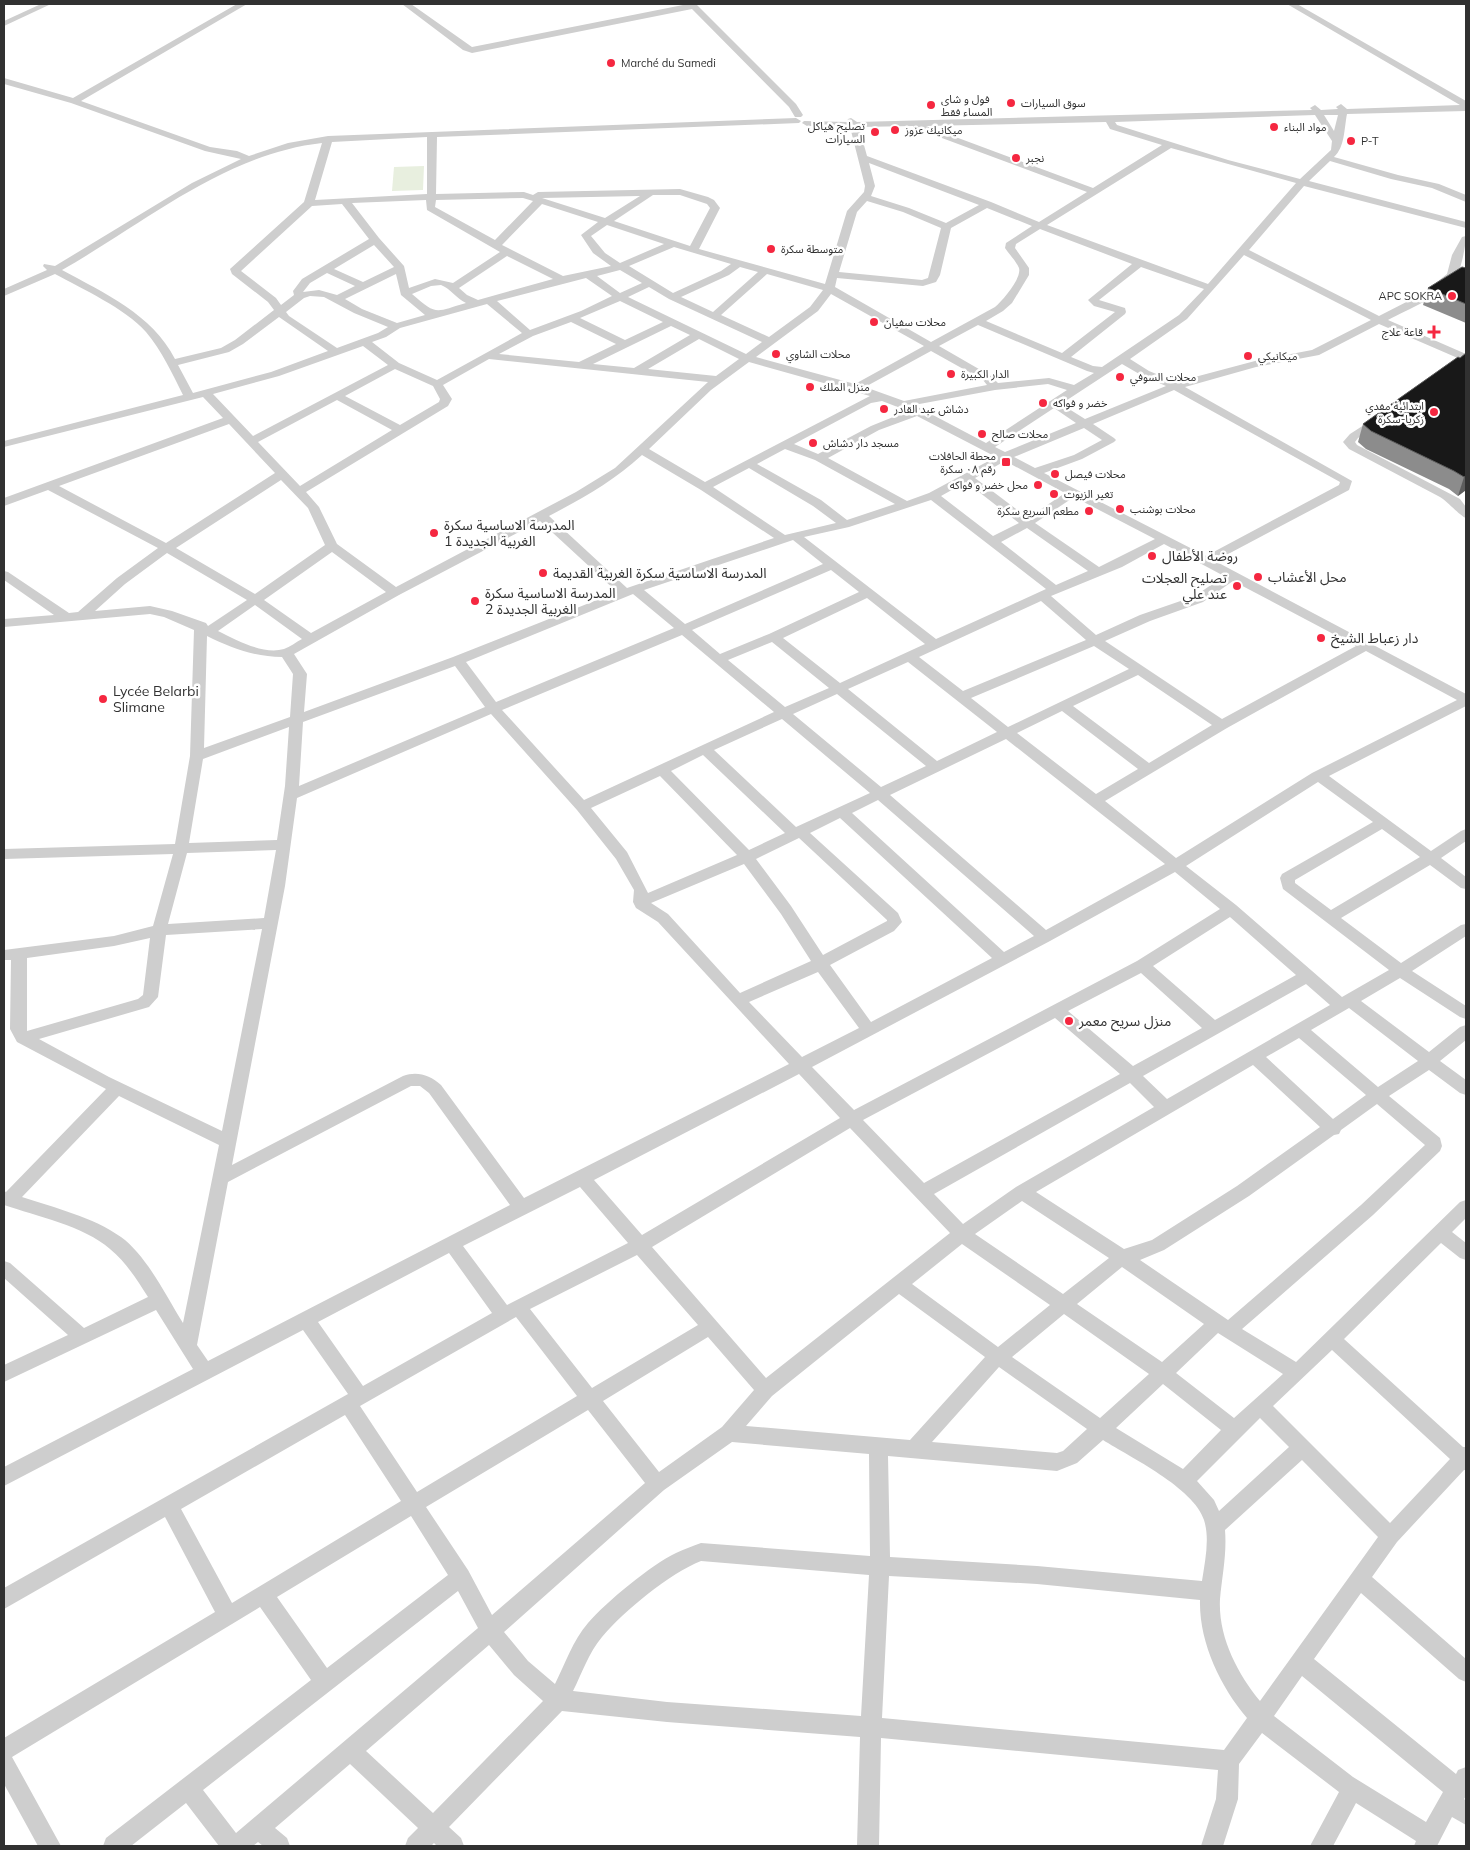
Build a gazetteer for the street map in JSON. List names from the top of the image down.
{
  "places": {
    "other": [
      "Marché du Samedi",
      "سوق السيارات",
      "فول و شاي المساء فقط",
      "مواد البناء",
      "ميكانيك عزوز",
      "تصليح هياكل السيارات",
      "P-T",
      "نجبر",
      "متوسطة سكرة",
      "APC SOKRA",
      "محلات سفيان",
      "محلات الشاوي",
      "ميكانيكي",
      "الدار الكبيرة",
      "محلات السوفي",
      "منزل الملك",
      "خضر و فواكه",
      "دشاش عبد القادر",
      "ابتدائية مفدي زكريا-سكرة",
      "محلات صالح",
      "مسجد دار دشاش",
      "محلات فيصل",
      "محل خضر و فواكه",
      "تغير الزيوت",
      "محلات بوشنب",
      "مطعم السريع سكرة",
      "المدرسة الاساسية سكرة الغربية الجديدة 1",
      "روضة الأطفال",
      "المدرسة الاساسية سكرة الغربية القديمة",
      "محل الأعشاب",
      "تصليح العجلات عند علي",
      "المدرسة الاساسية سكرة الغربية الجديدة 2",
      "دار زعباط الشيخ",
      "Lycée Belarbi Slimane",
      "منزل سريح معمر"
    ],
    "health": ["قاعة علاج"],
    "transit": ["محطة الحافلات رقم ٠٨ سكرة"]
  }
}
